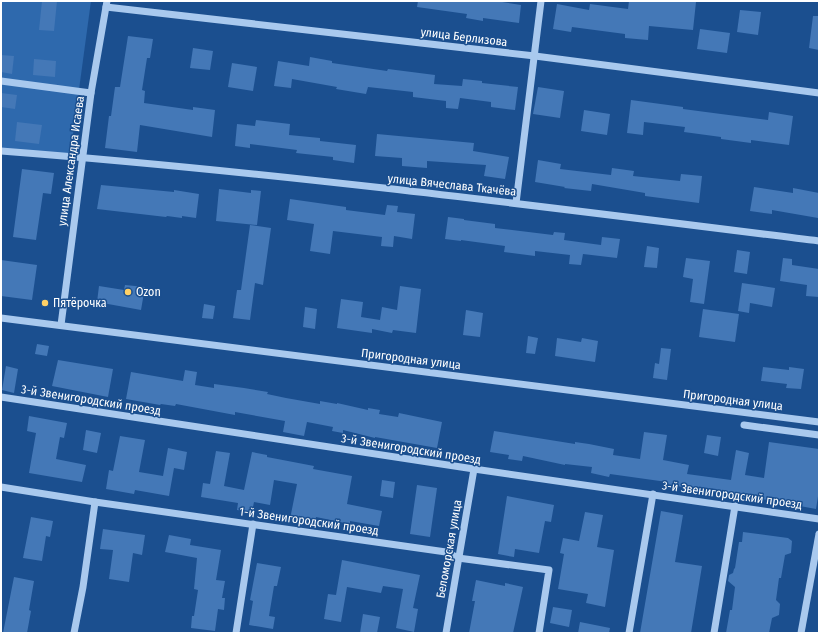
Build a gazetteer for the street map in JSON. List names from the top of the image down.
{
  "streets": {
    "street": [
      "улица Берлизова",
      "улица Александра Исаева",
      "улица Вячеслава Ткачёва",
      "Пригородная улица",
      "3-й Звенигородский проезд",
      "1-й Звенигородский проезд",
      "Беломорская улица"
    ]
  },
  "crossings": [
    ["улица Берлизова", "улица Александра Исаева"],
    ["улица Александра Исаева", "улица Вячеслава Ткачёва"],
    ["улица Александра Исаева", "Пригородная улица"],
    ["3-й Звенигородский проезд", "Беломорская улица"],
    ["1-й Звенигородский проезд", "Беломорская улица"]
  ],
  "places": ["Ozon", "Пятёрочка"]
}
